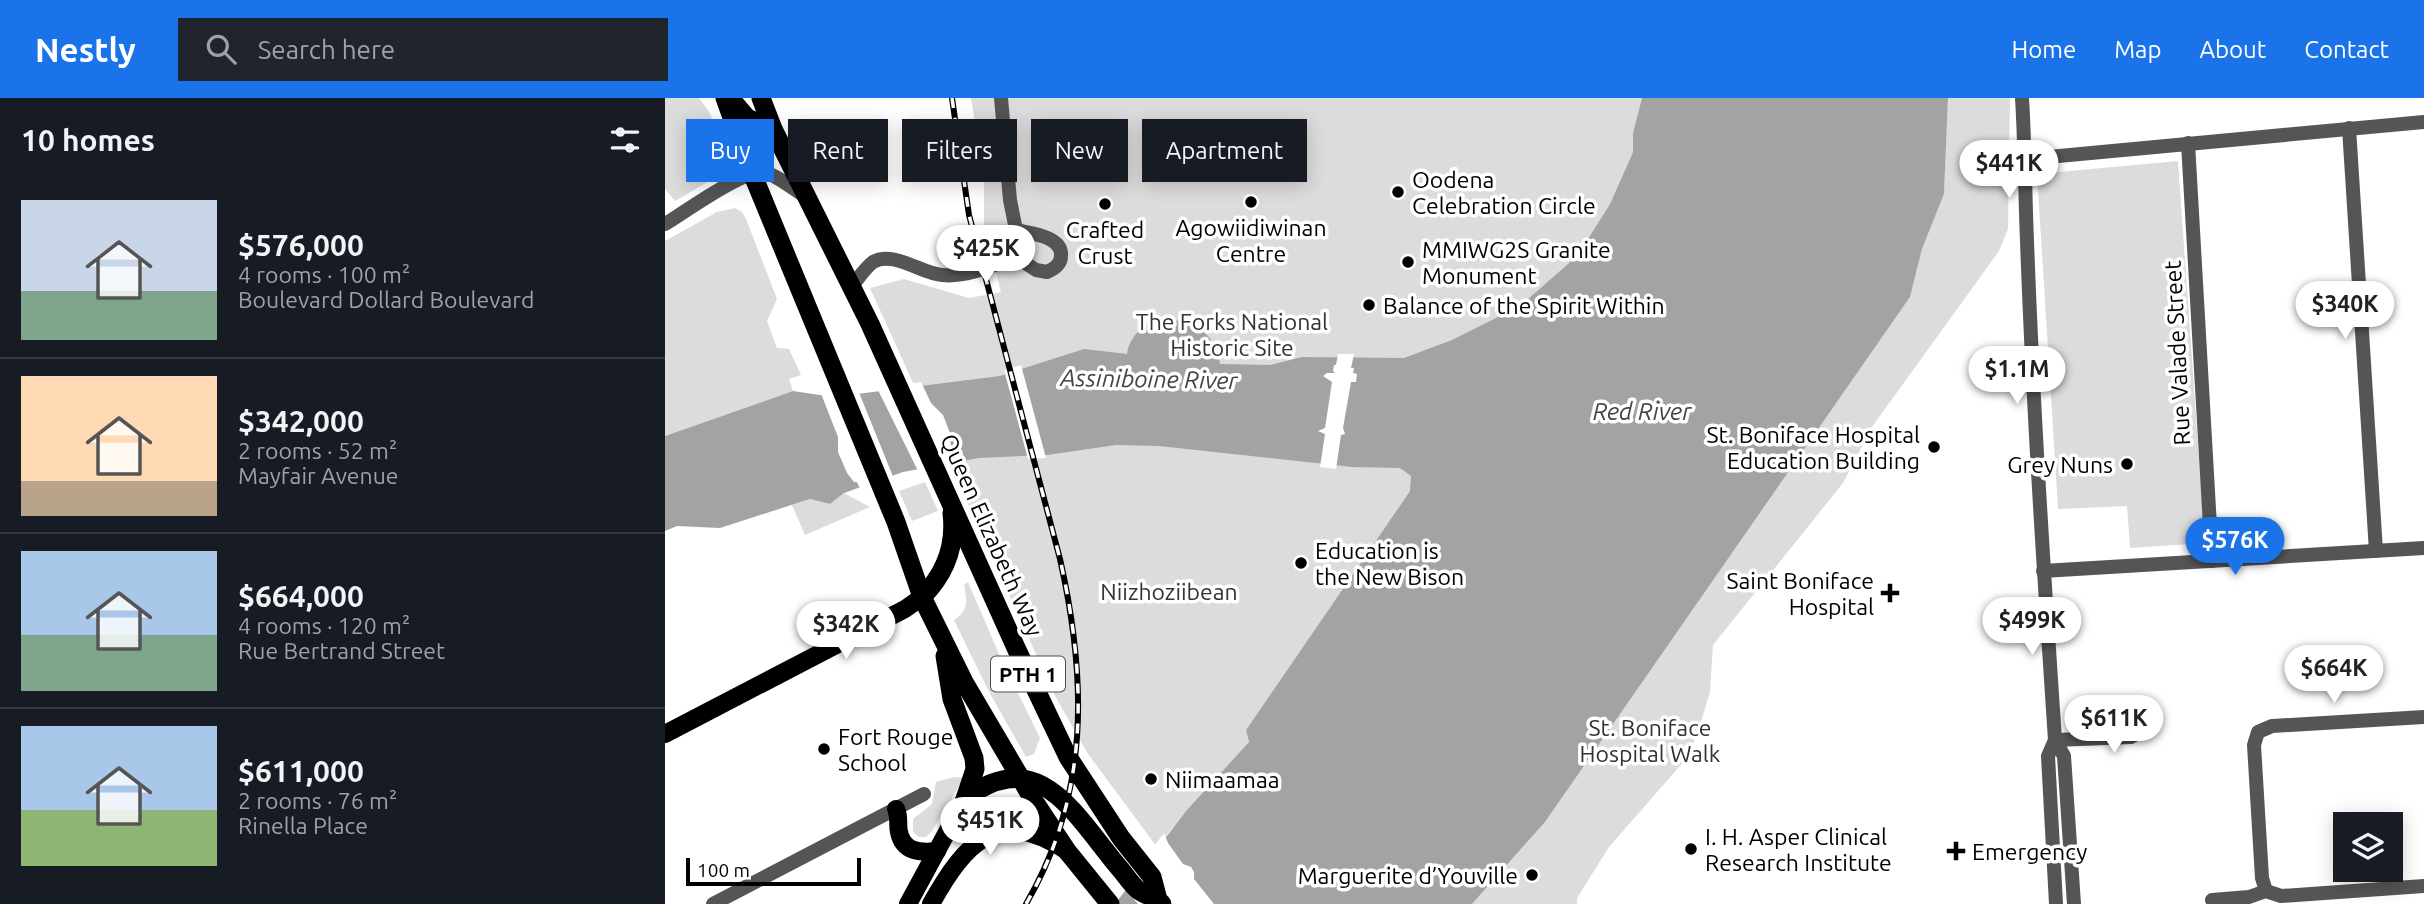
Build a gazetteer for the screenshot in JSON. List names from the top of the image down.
{
  "streets": {
    "highway": ["Queen Elizabeth Way", "PTH 1"],
    "street": ["Rue Valade Street"]
  },
  "crossings": [
    ["Queen Elizabeth Way", "PTH 1"]
  ],
  "water": ["Assiniboine River", "Red River"],
  "parks": ["The Forks National Historic Site", "Niizhoziibean", "St. Boniface Hospital Walk"],
  "places": {
    "other": [
      "Oodena Celebration Circle",
      "Agowiidiwinan Centre",
      "Crafted Crust",
      "MMIWG2S Granite Monument",
      "Balance of the Spirit Within",
      "St. Boniface Hospital Education Building",
      "Grey Nuns",
      "Education is the New Bison",
      "Fort Rouge School",
      "Niimaamaa",
      "I. H. Asper Clinical Research Institute",
      "Marguerite d’Youville"
    ],
    "health": ["Saint Boniface Hospital", "Emergency"]
  },
  "scale_bar": "100 m",
  "page": {
    "header": "Nestly",
    "search": "Search here",
    "nav": [
      "Home",
      "Map",
      "About",
      "Contact"
    ],
    "heading": "10 homes",
    "chip": [
      "Buy",
      "Rent",
      "Filters",
      "New",
      "Apartment"
    ],
    "price": [
      "$441K",
      "$425K",
      "$340K",
      "$1.1M",
      "$576K",
      "$499K",
      "$342K",
      "$664K",
      "$611K",
      "$451K"
    ],
    "list": [
      {
        "name": "$576,000",
        "note": "4 rooms · 100 m² · Boulevard Dollard Boulevard"
      },
      {
        "name": "$342,000",
        "note": "2 rooms · 52 m² · Mayfair Avenue"
      },
      {
        "name": "$664,000",
        "note": "4 rooms · 120 m² · Rue Bertrand Street"
      },
      {
        "name": "$611,000",
        "note": "2 rooms · 76 m² · Rinella Place"
      }
    ],
    "scale": "100 m"
  }
}
